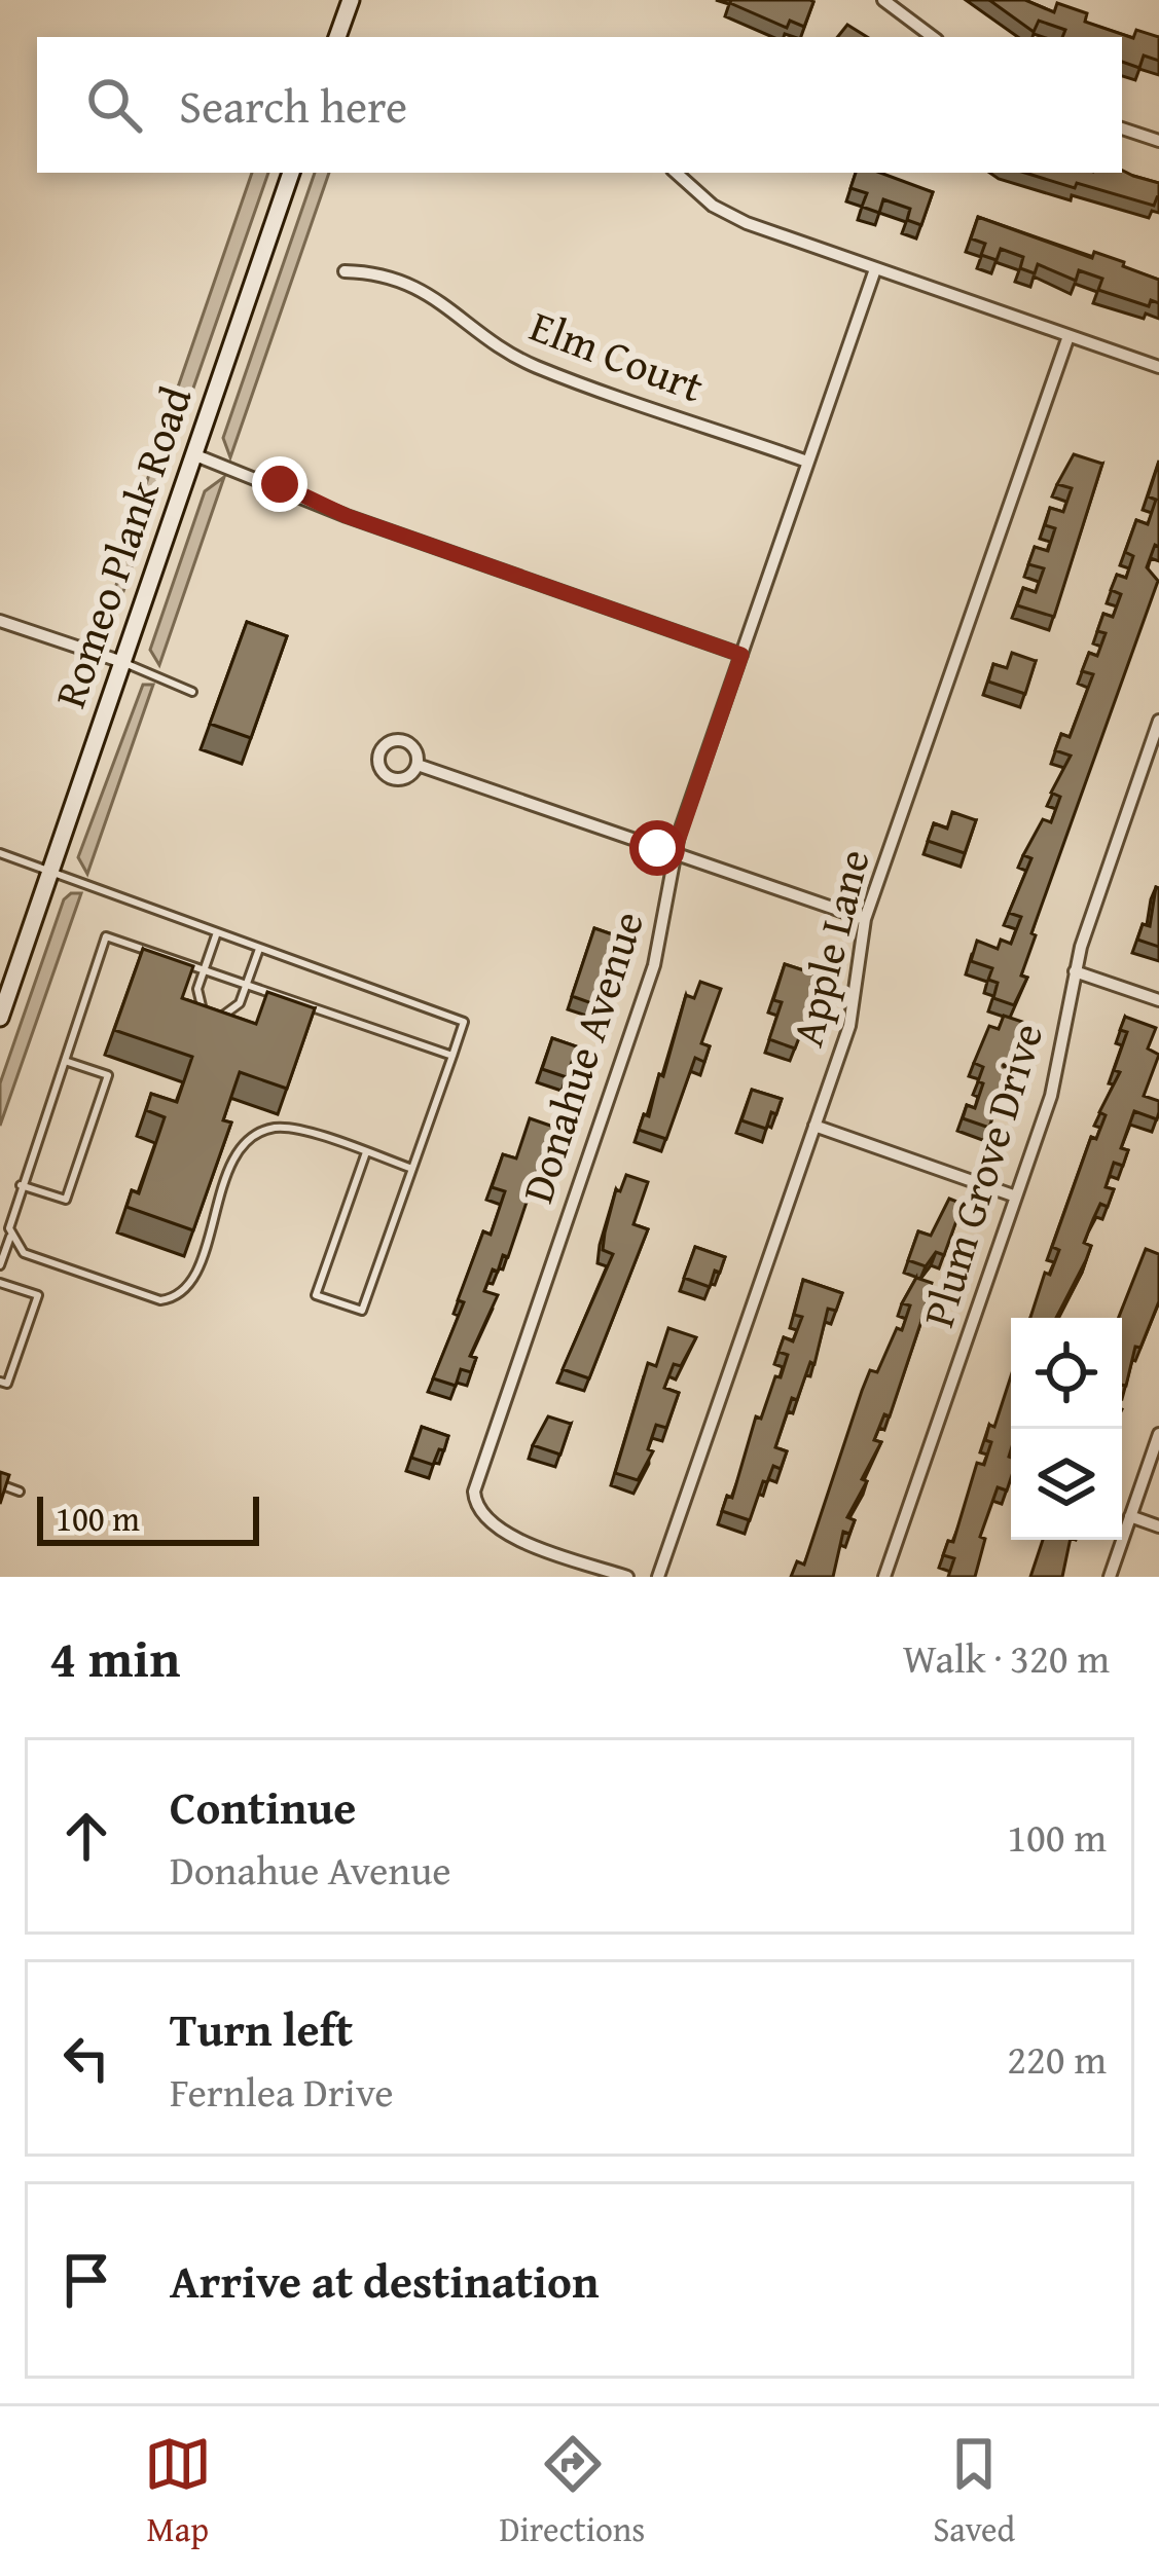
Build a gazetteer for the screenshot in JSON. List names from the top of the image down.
{
  "streets": {
    "main road": ["Romeo Plank Road"],
    "street": [
      "Elm Court",
      "Apple Lane",
      "Donahue Avenue",
      "Plum Grove Drive"
    ]
  },
  "crossings": [
    ["Elm Court", "Donahue Avenue"]
  ],
  "scale_bar": "100 m",
  "page": {
    "search": "Search here",
    "scale": "100 m",
    "heading": ["4 min", "Walk · 320 m"],
    "list": [
      ["Continue", "Donahue Avenue", "100 m"],
      ["Turn left", "Fernlea Drive", "220 m"],
      "Arrive at destination"
    ],
    "nav": ["Map", "Directions", "Saved"]
  }
}
